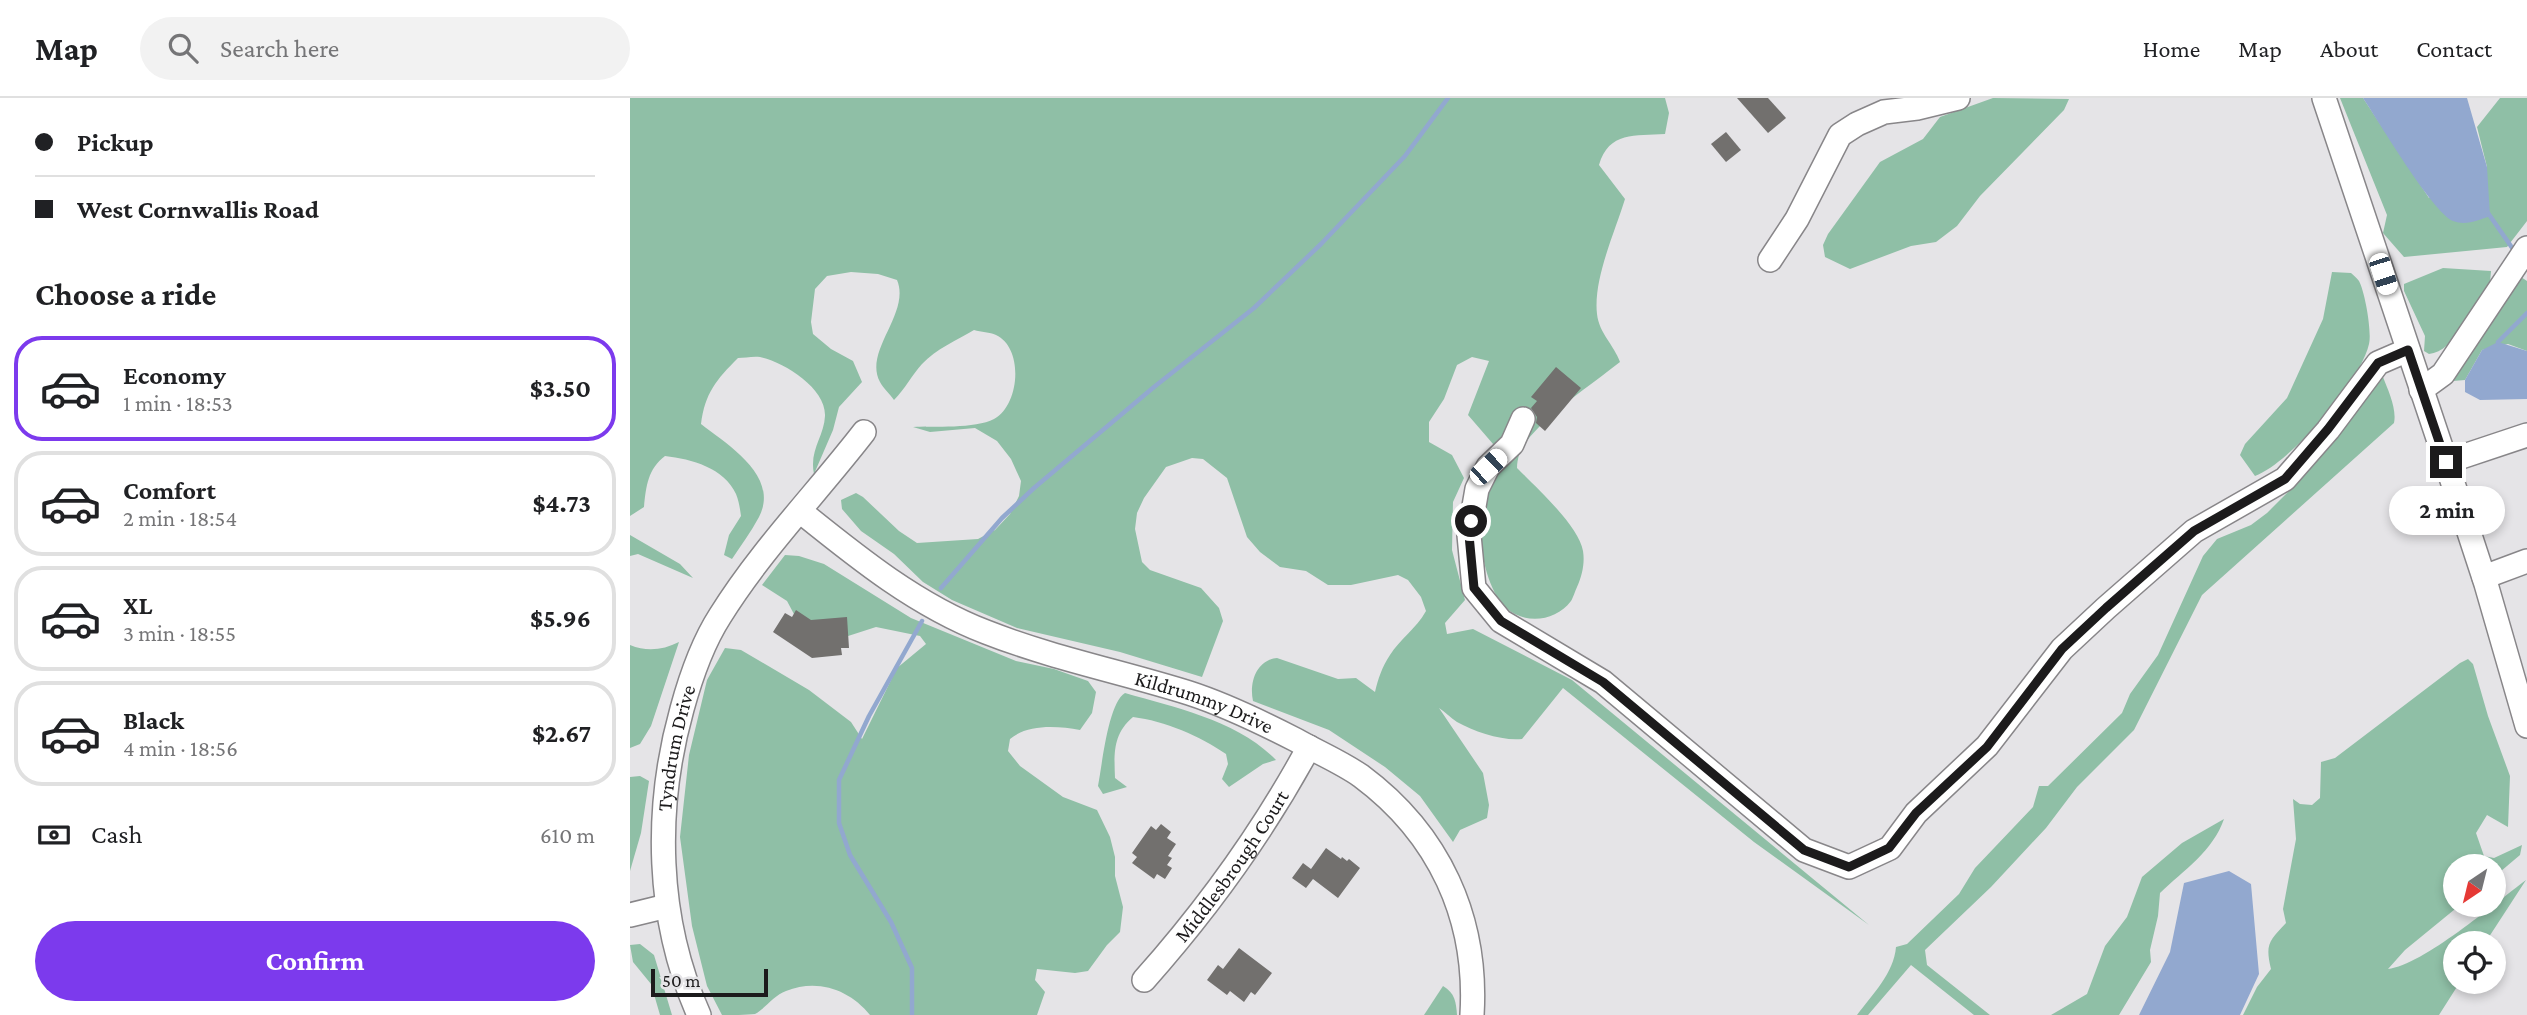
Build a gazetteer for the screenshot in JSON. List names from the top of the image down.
{
  "streets": {
    "street": ["Kildrummy Drive", "Tyndrum Drive", "Middlesbrough Court"]
  },
  "crossings": [
    ["Kildrummy Drive", "Tyndrum Drive"],
    ["Kildrummy Drive", "Middlesbrough Court"]
  ],
  "scale_bar": "50 m",
  "north": "bottom left",
  "page": {
    "header": "Map",
    "search": "Search here",
    "nav": [
      "Home",
      "Map",
      "About",
      "Contact"
    ],
    "banner": ["Pickup", "West Cornwallis Road"],
    "heading": "Choose a ride",
    "list": [
      {
        "name": "Economy",
        "note": "1 min · 18:53",
        "value": "$3.50"
      },
      {
        "name": "Comfort",
        "note": "2 min · 18:54",
        "value": "$4.73"
      },
      {
        "name": "XL",
        "note": "3 min · 18:55",
        "value": "$5.96"
      },
      {
        "name": "Black",
        "note": "4 min · 18:56",
        "value": "$2.67"
      }
    ],
    "bubble": "2 min",
    "pay": ["Cash", "610 m"],
    "buttons": "Confirm",
    "scale": "50 m"
  }
}
